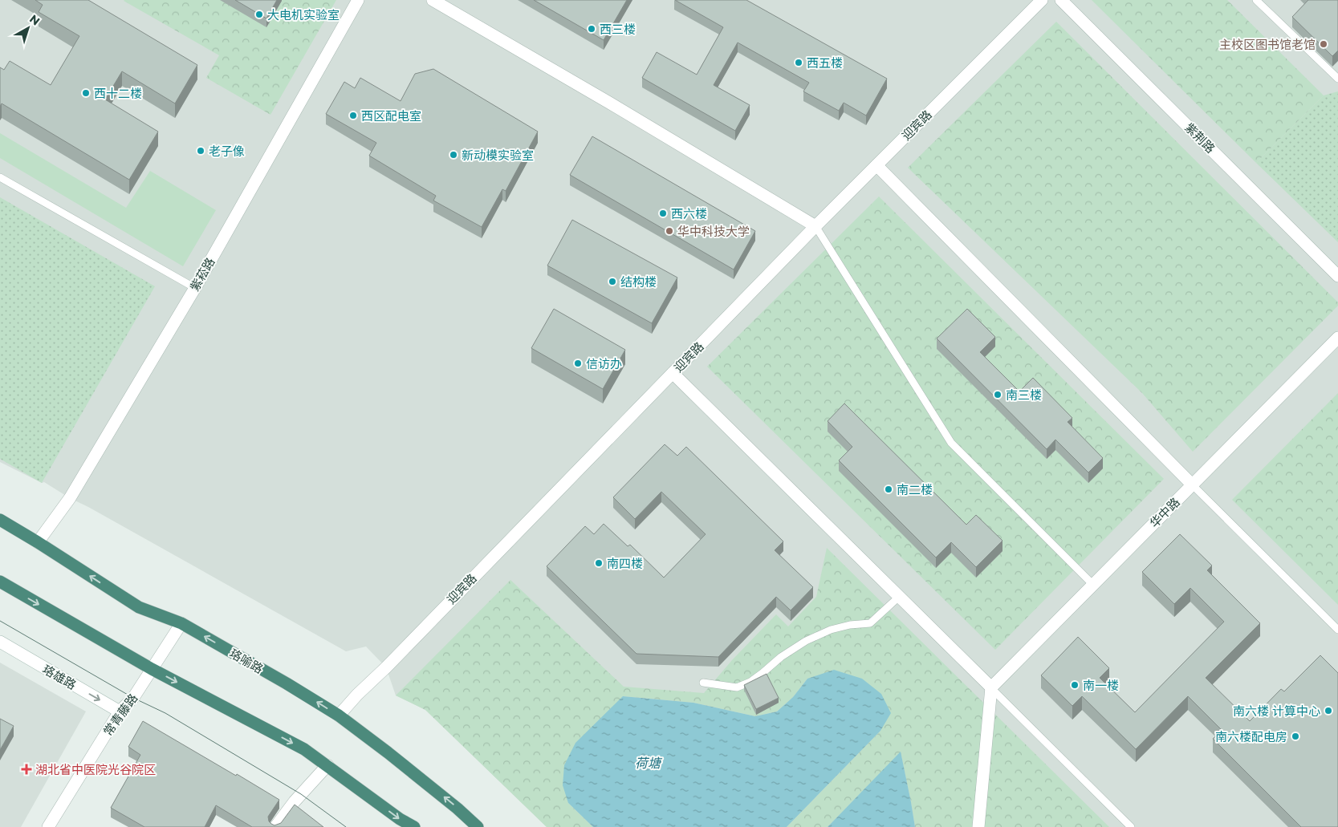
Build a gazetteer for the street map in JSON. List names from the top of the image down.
{
  "streets": {
    "highway": ["珞喻路"],
    "street": [
      "迎宾路",
      "紫荆路",
      "紫菘路",
      "华中路",
      "珞雄路",
      "常青藤路"
    ]
  },
  "crossings": [
    ["迎宾路", "珞喻路"],
    ["紫菘路", "珞喻路"],
    ["珞喻路", "常青藤路"],
    ["珞雄路", "常青藤路"]
  ],
  "one_way": ["珞雄路"],
  "water": ["荷塘"],
  "places": {
    "other": [
      "大电机实验室",
      "西三楼",
      "主校区图书馆老馆",
      "西五楼",
      "西十二楼",
      "西区配电室",
      "老子像",
      "新动模实验室",
      "西六楼",
      "华中科技大学",
      "结构楼",
      "信访办",
      "南三楼",
      "南二楼",
      "南四楼",
      "南一楼",
      "南六楼 计算中心",
      "南六楼配电房"
    ],
    "health": ["湖北省中医院光谷院区"]
  },
  "north": "top right"
}
